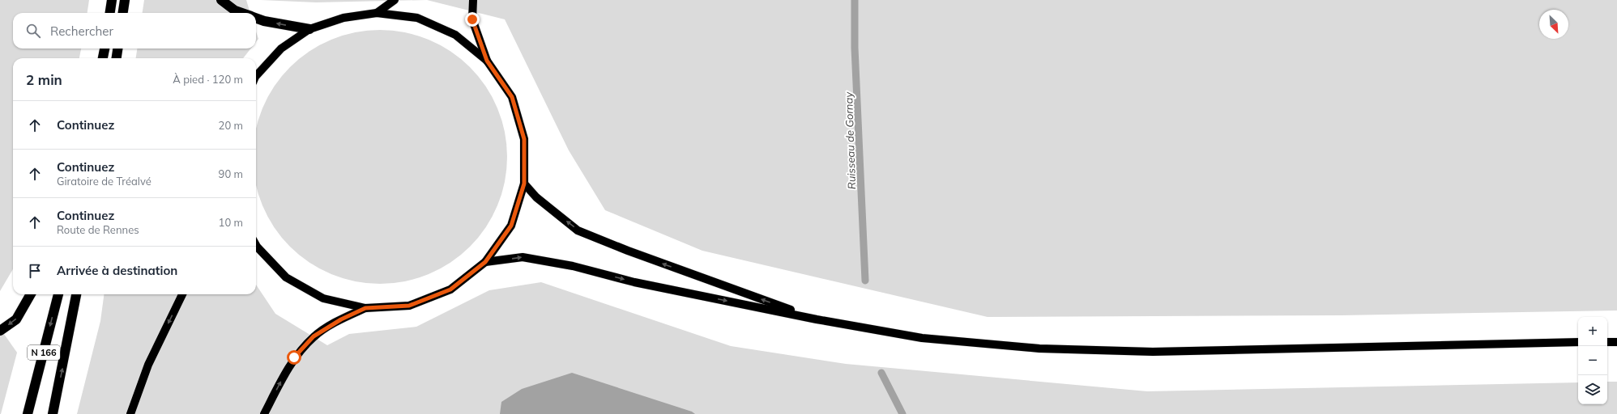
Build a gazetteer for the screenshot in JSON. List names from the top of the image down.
{
  "streets": {
    "highway": ["N 166"]
  },
  "water": ["Ruisseau de Gornay"],
  "north": "bottom right",
  "page": {
    "search": "Rechercher",
    "heading": ["2 min", "À pied · 120 m"],
    "list": [
      ["Continuez", "20 m"],
      ["Continuez", "Giratoire de Tréalvé", "90 m"],
      ["Continuez", "Route de Rennes", "10 m"],
      "Arrivée à destination"
    ],
    "map_buttons": ["+", "−"]
  }
}
